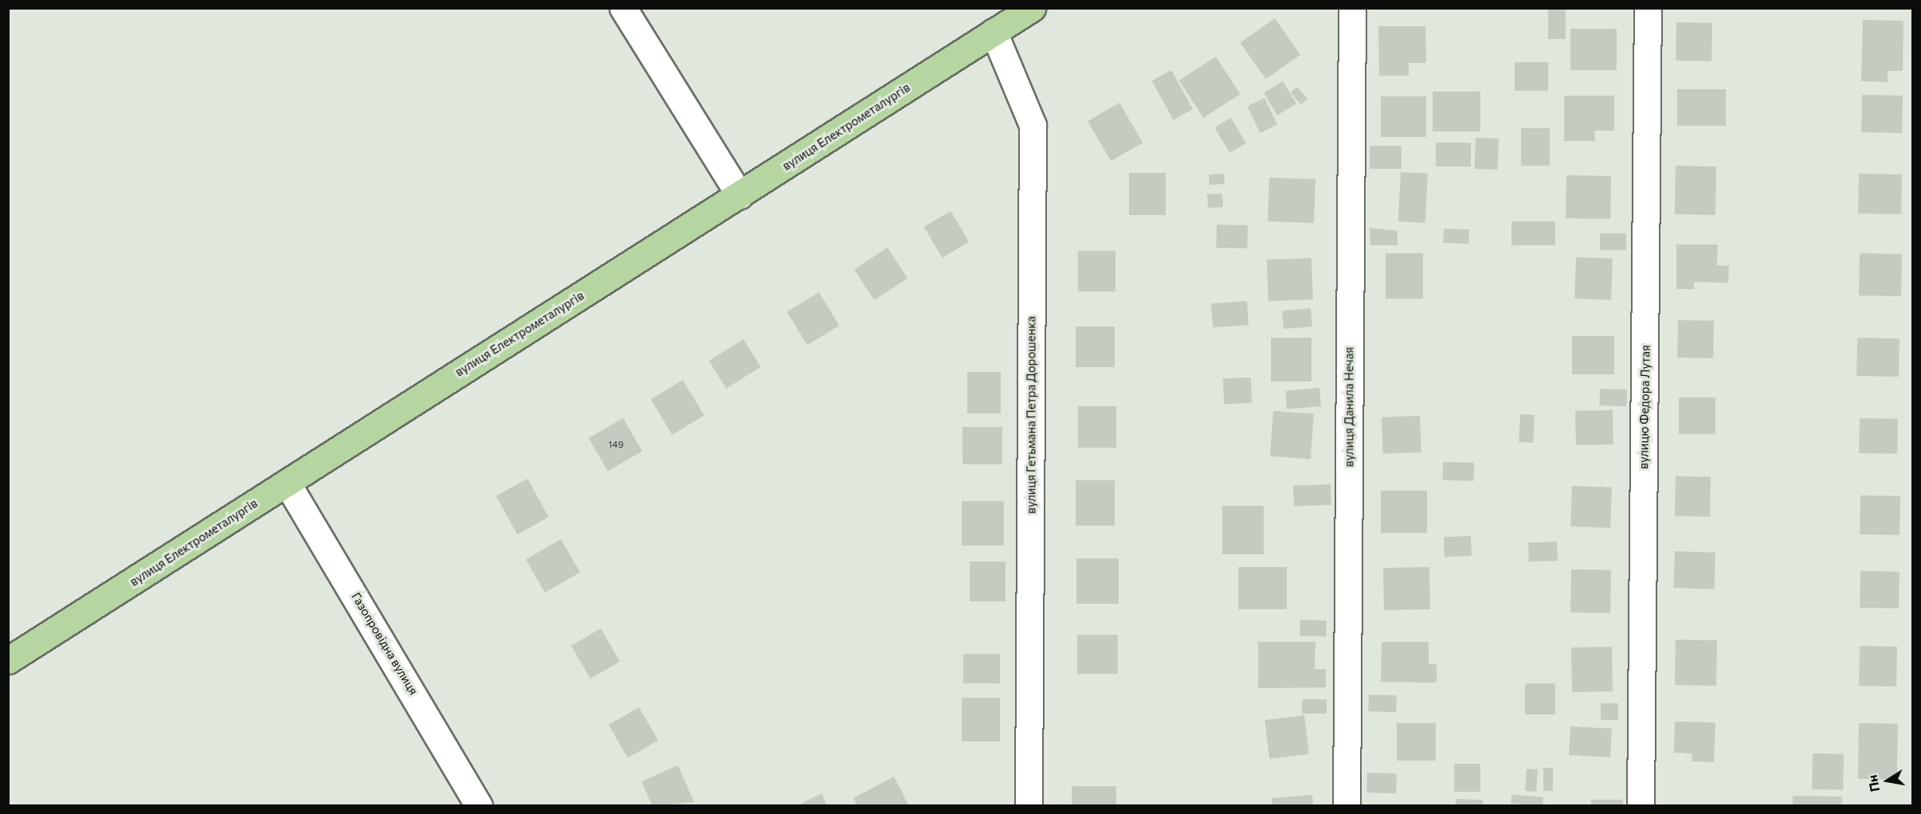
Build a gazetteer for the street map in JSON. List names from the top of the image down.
{
  "streets": {
    "main road": ["вулиця Електрометалургів"],
    "street": [
      "вулиця Данила Нечая",
      "вулицю Федора Лутая",
      "вулиця Гетьмана Петра Дорошенка",
      "Газопровідна вулиця"
    ]
  },
  "crossings": [
    ["вулиця Електрометалургів", "вулиця Гетьмана Петра Дорошенка"],
    ["вулиця Електрометалургів", "Газопровідна вулиця"]
  ],
  "house_numbers": ["149"],
  "north": "left"
}
